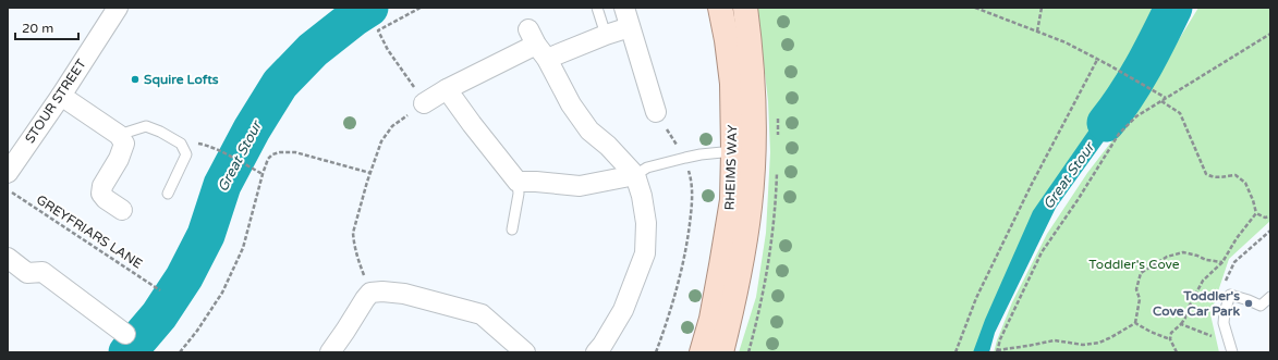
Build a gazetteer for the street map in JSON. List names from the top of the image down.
{
  "streets": {
    "main road": ["RHEIMS WAY"],
    "street": ["STOUR STREET"],
    "path": ["GREYFRIARS LANE"]
  },
  "water": ["Great Stour"],
  "parks": ["Toddler's Cove"],
  "places": ["Squire Lofts", "Toddler's Cove Car Park"],
  "scale_bar": "20 m"
}
